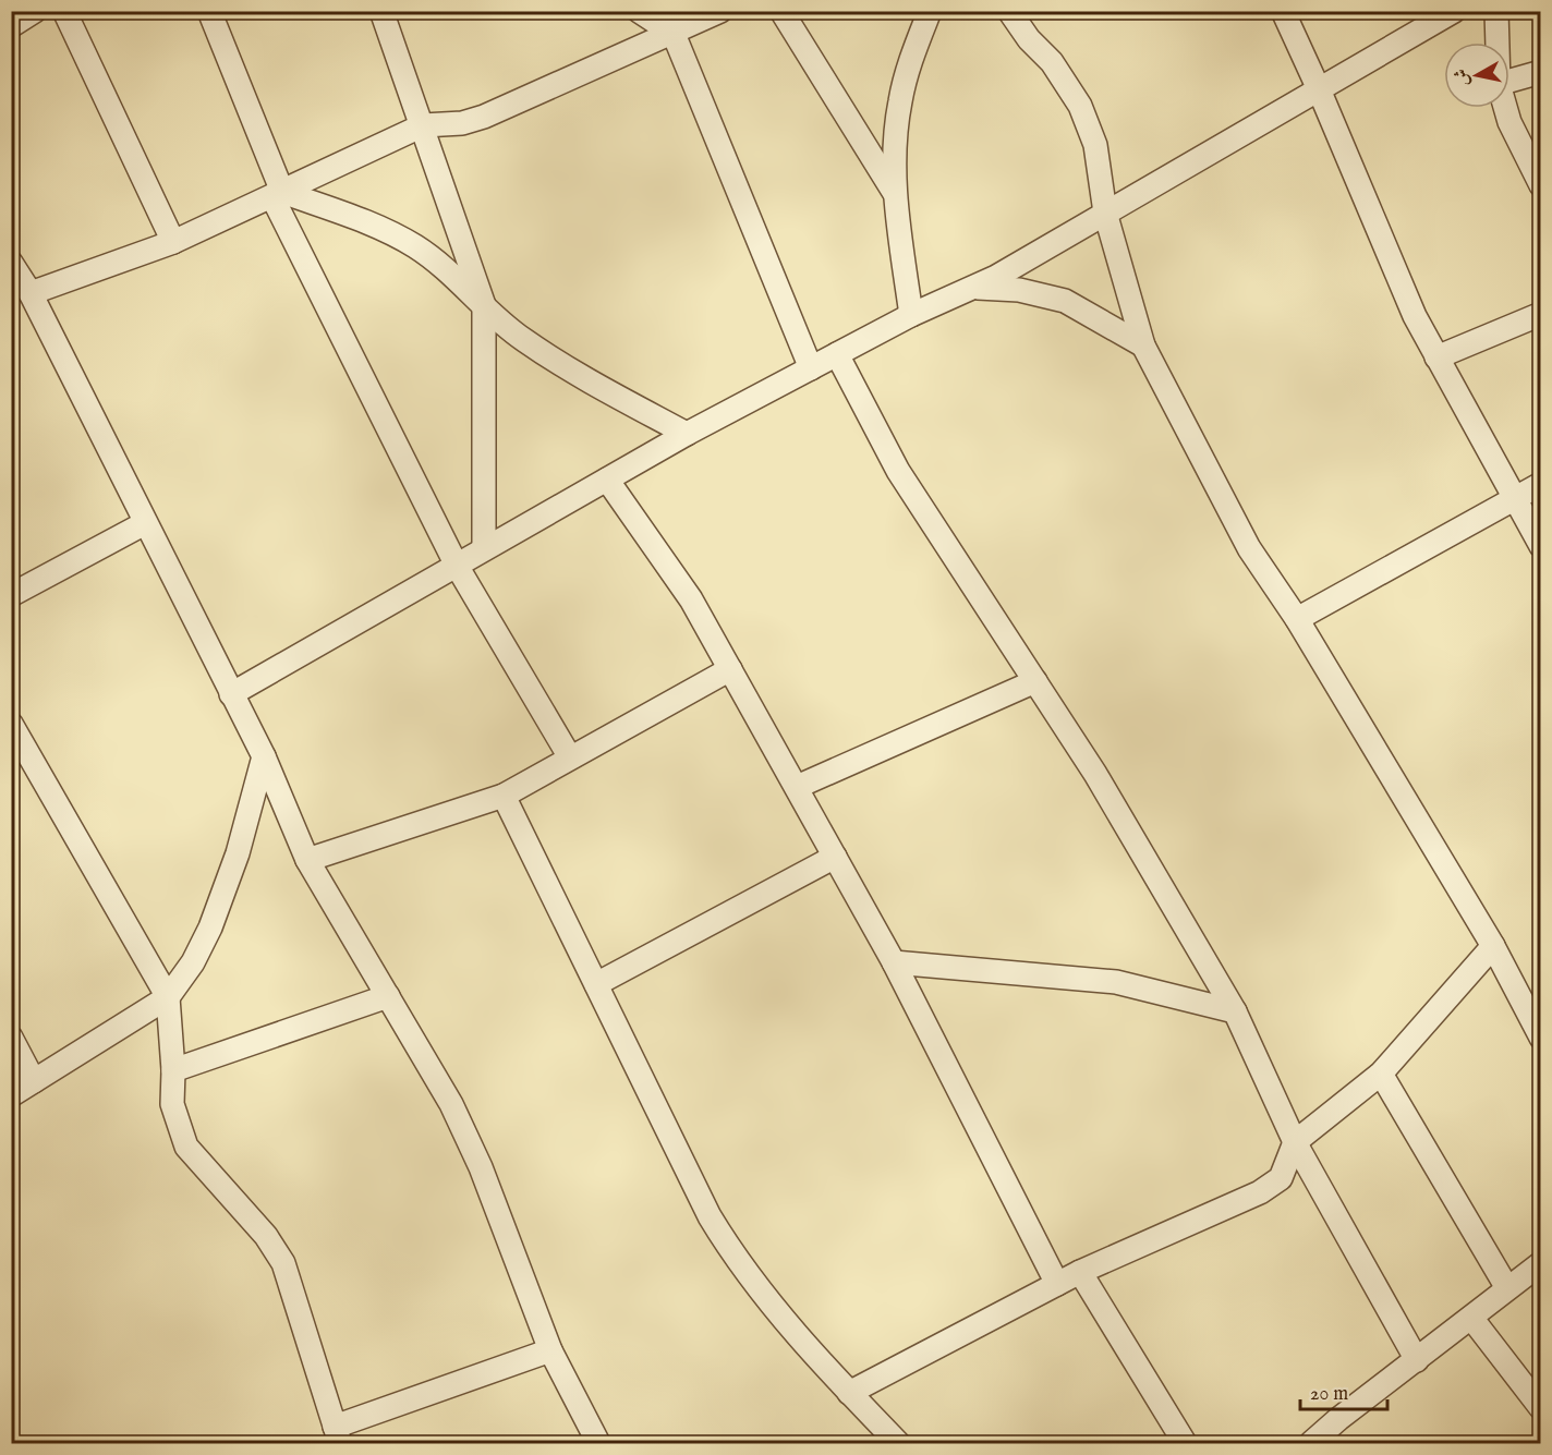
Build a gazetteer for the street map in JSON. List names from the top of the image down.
{
  "scale_bar": "20 m",
  "north": "left"
}
